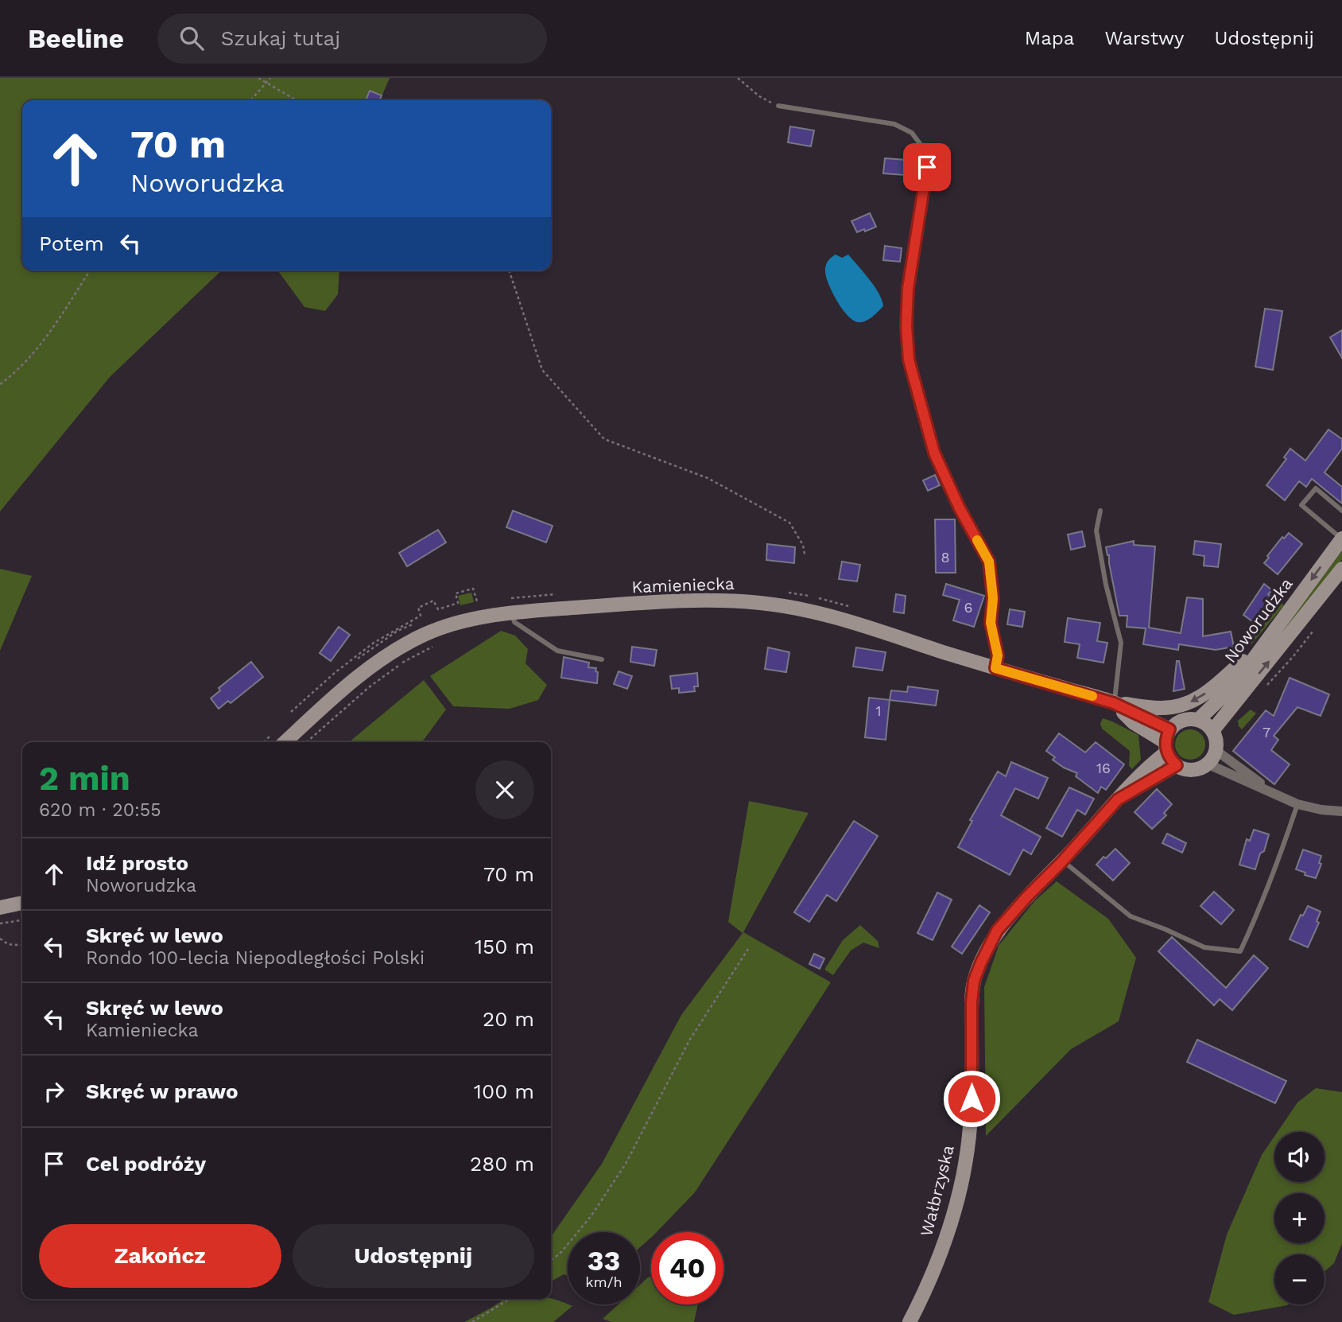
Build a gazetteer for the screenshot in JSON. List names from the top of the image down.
{
  "streets": {
    "main road": ["Kamieniecka", "Noworudzka", "Wałbrzyska"]
  },
  "crossings": [
    ["Kamieniecka", "Noworudzka"]
  ],
  "house_numbers": [
    "8",
    "6",
    "1",
    "7",
    "16"
  ],
  "page": {
    "header": "Beeline",
    "search": "Szukaj tutaj",
    "nav": ["Mapa", "Warstwy", "Udostępnij"],
    "turn": ["70 m", "Noworudzka"],
    "then": "Potem",
    "heading": ["2 min", "620 m · 20:55"],
    "list": [
      {
        "name": "Idź prosto",
        "note": "Noworudzka",
        "value": "70 m"
      },
      {
        "name": "Skręć w lewo",
        "note": "Rondo 100-lecia Niepodległości Polski",
        "value": "150 m"
      },
      {
        "name": "Skręć w lewo",
        "note": "Kamieniecka",
        "value": "20 m"
      },
      {
        "name": "Skręć w prawo",
        "value": "100 m"
      },
      {
        "name": "Cel podróży",
        "value": "280 m"
      }
    ],
    "map_buttons": ["+", "−"],
    "buttons": ["Zakończ", "Udostępnij"],
    "speed": "33 km/h",
    "limit": "40"
  }
}
